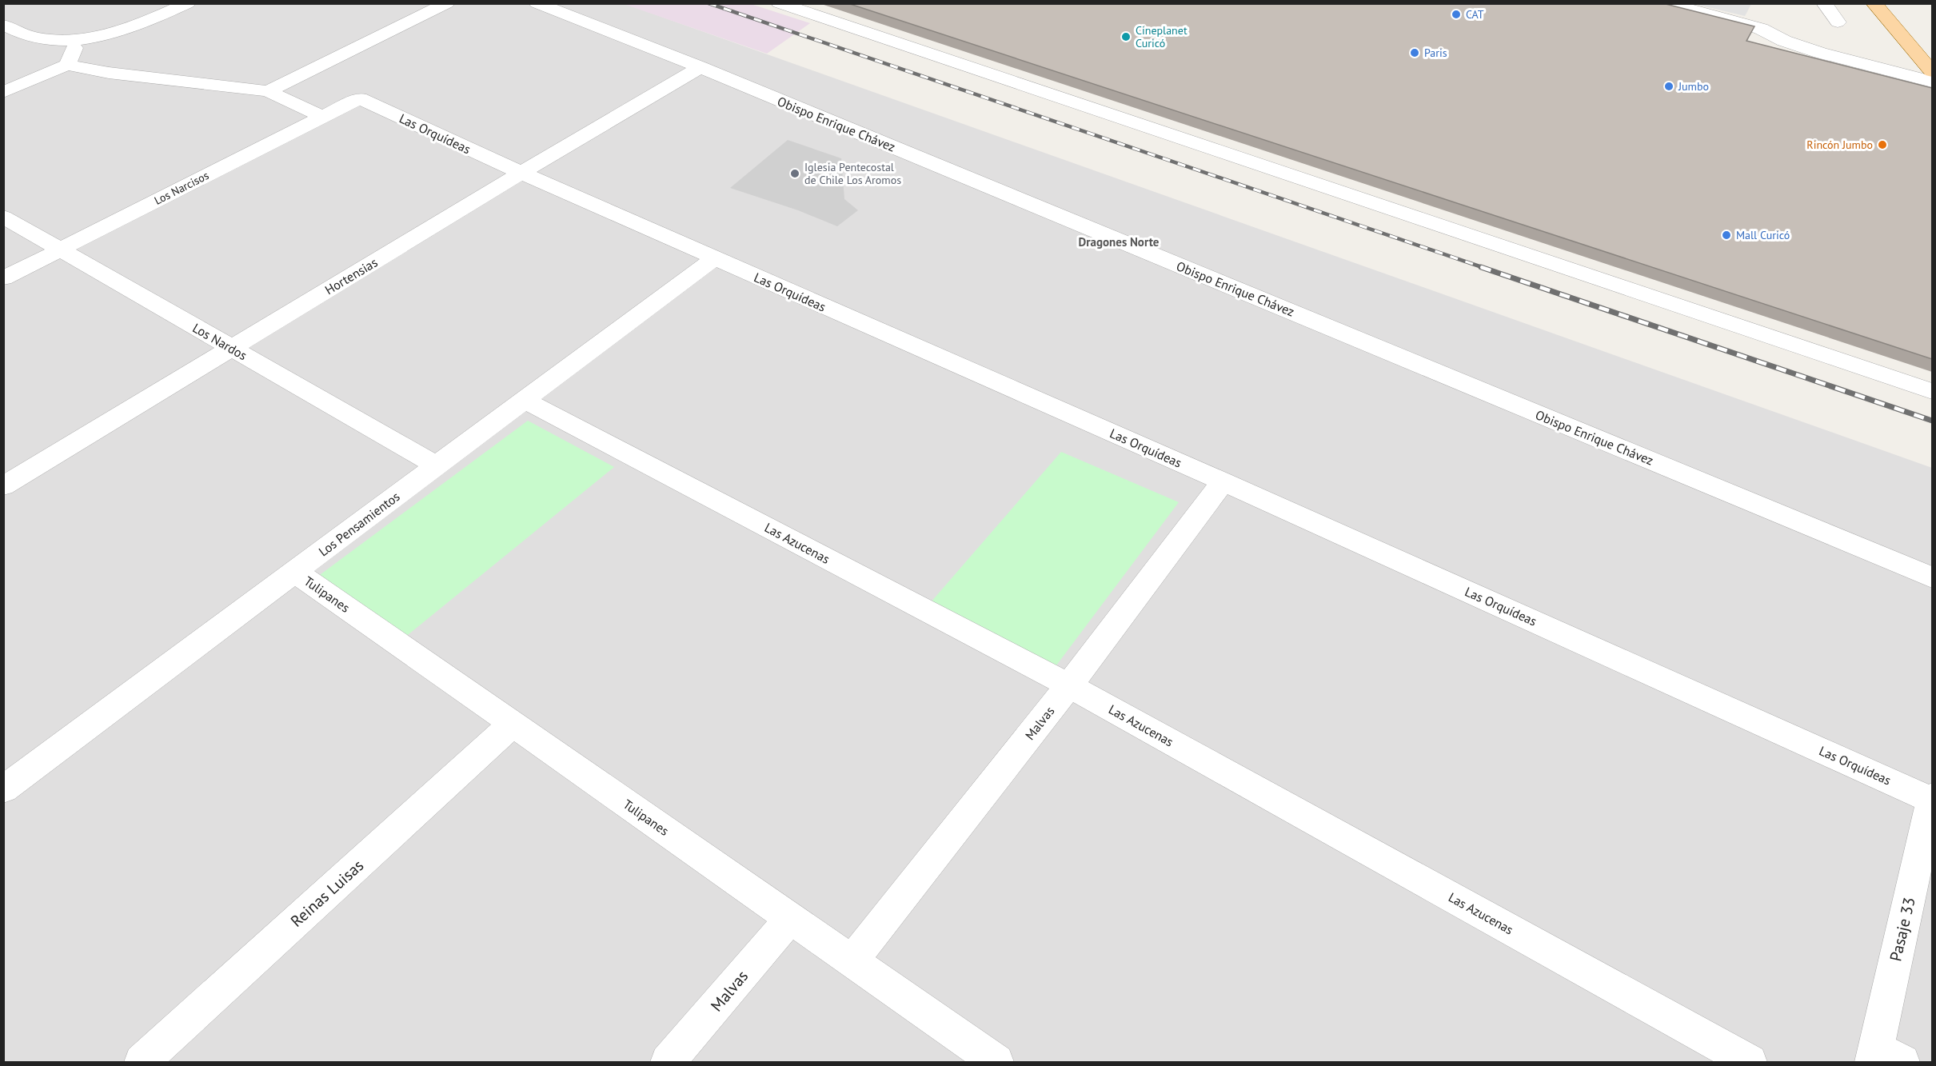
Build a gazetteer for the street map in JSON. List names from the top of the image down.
{
  "streets": {
    "street": [
      "Obispo Enrique Chávez",
      "Las Orquídeas",
      "Los Narcisos",
      "Hortensias",
      "Los Nardos",
      "Los Pensamientos",
      "Las Azucenas",
      "Tulipanes",
      "Malvas",
      "Reinas Luisas",
      "Pasaje 33"
    ]
  },
  "crossings": [
    ["Obispo Enrique Chávez", "Hortensias"],
    ["Las Orquídeas", "Los Narcisos"],
    ["Las Orquídeas", "Hortensias"],
    ["Las Orquídeas", "Los Pensamientos"],
    ["Las Orquídeas", "Malvas"],
    ["Las Orquídeas", "Pasaje 33"],
    ["Los Narcisos", "Los Nardos"],
    ["Hortensias", "Los Nardos"],
    ["Los Nardos", "Los Pensamientos"],
    ["Los Pensamientos", "Las Azucenas"],
    ["Los Pensamientos", "Tulipanes"],
    ["Las Azucenas", "Malvas"],
    ["Tulipanes", "Malvas"],
    ["Tulipanes", "Reinas Luisas"]
  ],
  "districts": ["Dragones Norte"],
  "places": [
    "CAT",
    "Cineplanet Curicó",
    "Paris",
    "Jumbo",
    "Rincón Jumbo",
    "Iglesia Pentecostal de Chile Los Aromos",
    "Mall Curicó"
  ]
}
